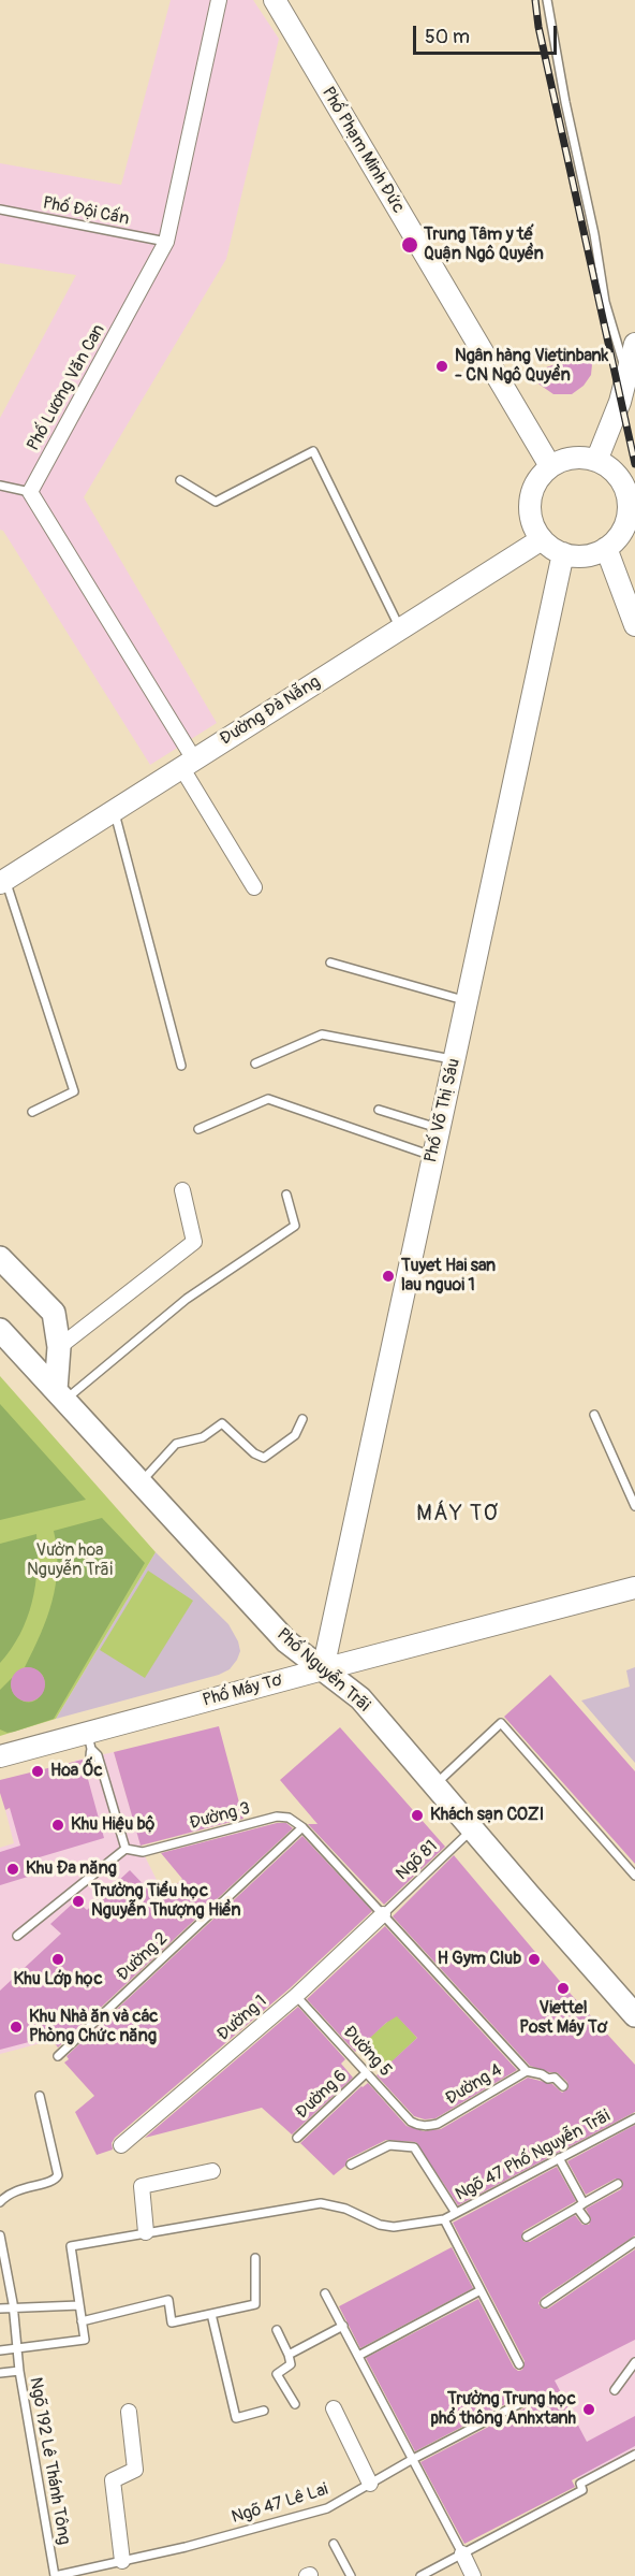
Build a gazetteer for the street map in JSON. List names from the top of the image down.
{
  "streets": {
    "main road": ["Phố Nguyễn Trãi"],
    "street": [
      "Phố Phạm Minh Đức",
      "Phố Lương Văn Can",
      "Đường Đà Nẵng",
      "Phố Võ Thị Sáu",
      "Phố Máy Tơ",
      "Đường 1"
    ],
    "lane": [
      "Phố Đội Cấn",
      "Đường 3",
      "Ngõ 81",
      "Đường 2",
      "Đường 5",
      "Đường 4",
      "Đường 6",
      "Ngõ 47 Phố Nguyễn Trãi",
      "Ngõ 192 Lê Thánh Tông",
      "Ngõ 47 Lê Lai"
    ]
  },
  "crossings": [
    ["Phố Phạm Minh Đức", "Đường Đà Nẵng"],
    ["Phố Phạm Minh Đức", "Phố Võ Thị Sáu"],
    ["Phố Đội Cấn", "Phố Lương Văn Can"],
    ["Đường Đà Nẵng", "Phố Võ Thị Sáu"],
    ["Phố Võ Thị Sáu", "Phố Nguyễn Trãi"],
    ["Phố Võ Thị Sáu", "Phố Máy Tơ"],
    ["Phố Nguyễn Trãi", "Phố Máy Tơ"],
    ["Phố Nguyễn Trãi", "Ngõ 81"],
    ["Đường 3", "Đường 2"],
    ["Ngõ 81", "Đường 1"],
    ["Ngõ 81", "Đường 4"],
    ["Đường 1", "Đường 5"],
    ["Đường 1", "Đường 4"],
    ["Đường 5", "Đường 4"],
    ["Đường 5", "Đường 6"],
    ["Ngõ 192 Lê Thánh Tông", "Ngõ 47 Lê Lai"]
  ],
  "districts": ["MÁY TƠ"],
  "parks": ["Vườn hoa Nguyễn Trãi"],
  "places": [
    "Trung Tâm y tế Quận Ngô Quyền",
    "Ngân hàng Vietinbank - CN Ngô Quyền",
    "Tuyet Hai san lau nguoi 1",
    "Hoa Ốc",
    "Khách sạn COZI",
    "Khu Hiệu bộ",
    "Khu Đa năng",
    "Trường Tiểu học Nguyễn Thượng Hiền",
    "Khu Lớp học",
    "H Gym Club",
    "Viettel Post Máy Tơ",
    "Khu Nhà ăn và các Phòng Chức năng",
    "Trường Trung học phổ thông Anhxtanh"
  ],
  "scale_bar": "50 m"
}
